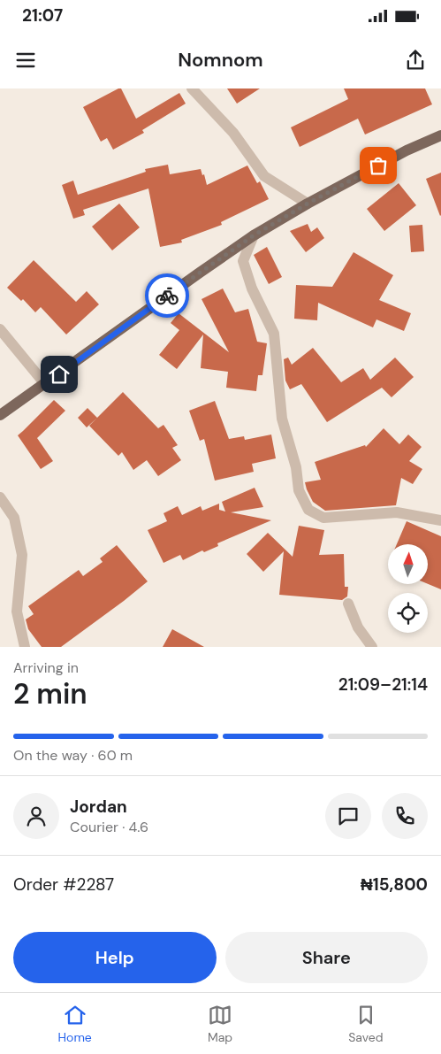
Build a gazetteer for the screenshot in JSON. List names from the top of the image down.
{
  "north": "top",
  "page": {
    "status": "21:07",
    "header": "Nomnom",
    "heading": ["2 min", "Arriving in", "21:09–21:14"],
    "panel": [
      "Jordan",
      "Courier · 4.6",
      "Order #2287",
      "₦15,800"
    ],
    "bar": "On the way · 60 m",
    "buttons": ["Help", "Share"],
    "tabs": ["Home", "Map", "Saved"]
  }
}
